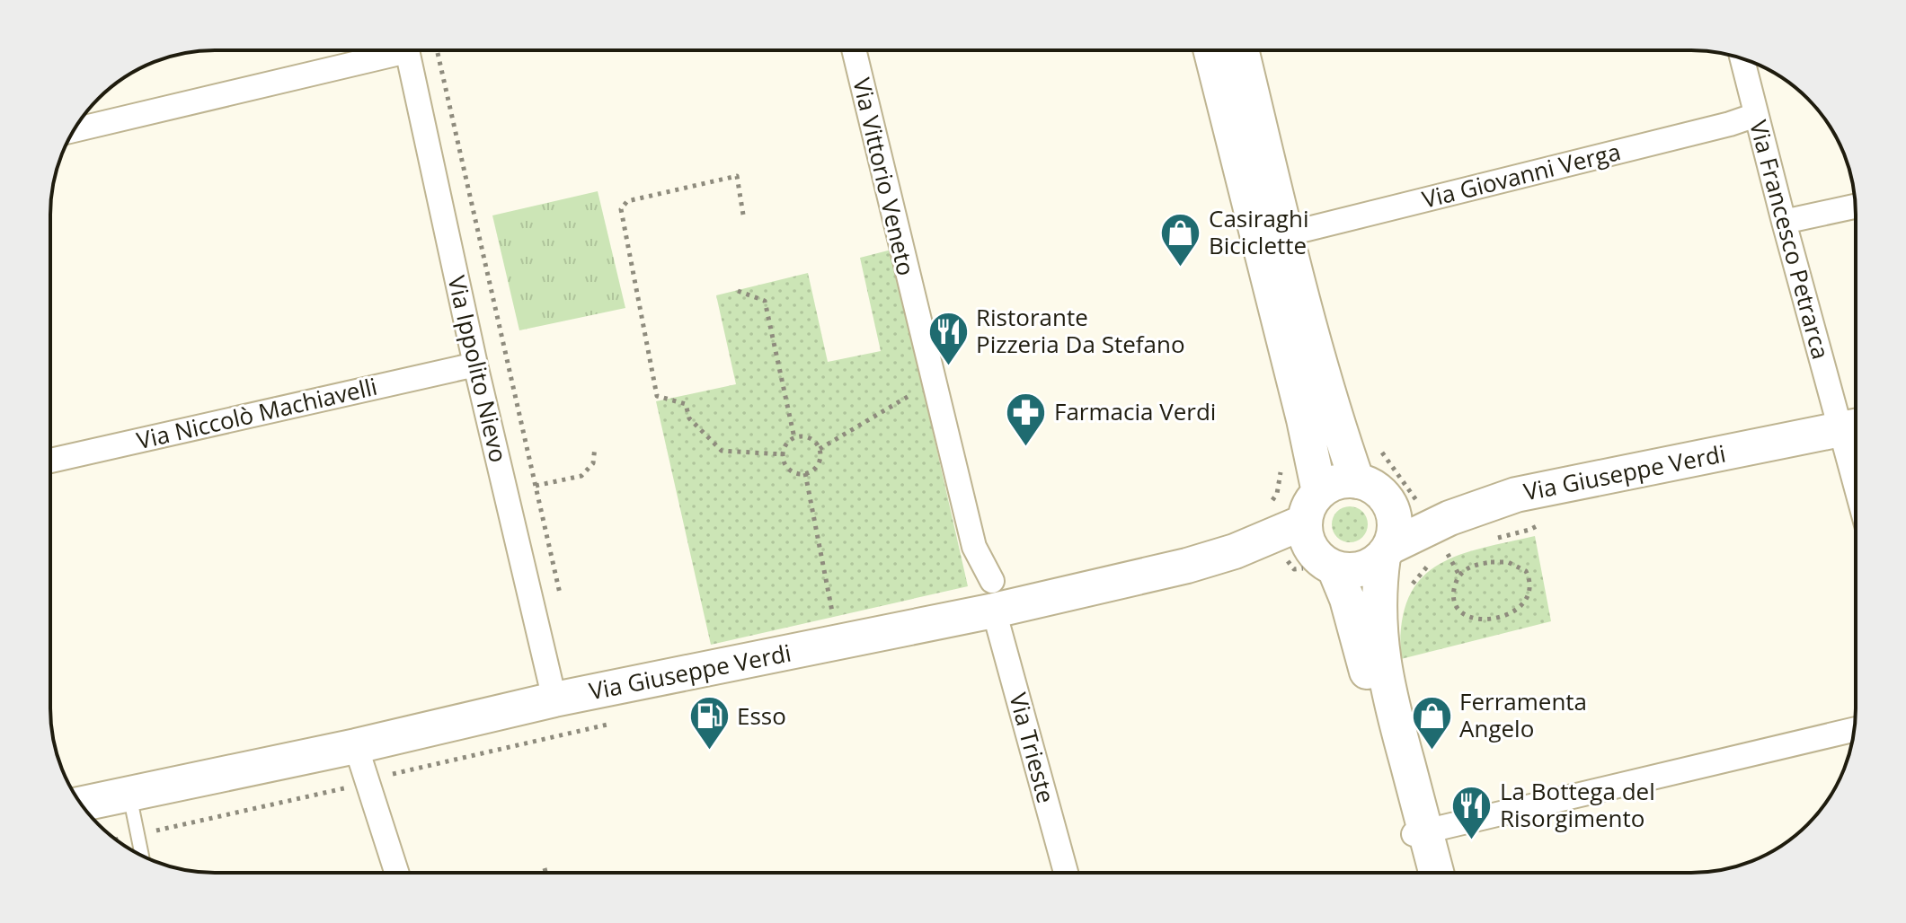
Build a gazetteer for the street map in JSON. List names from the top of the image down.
{
  "streets": {
    "street": [
      "Via Giovanni Verga",
      "Via Vittorio Veneto",
      "Via Francesco Petrarca",
      "Via Ippolito Nievo",
      "Via Niccolò Machiavelli",
      "Via Giuseppe Verdi",
      "Via Trieste"
    ]
  },
  "crossings": [
    ["Via Giovanni Verga", "Via Francesco Petrarca"],
    ["Via Vittorio Veneto", "Via Giuseppe Verdi"],
    ["Via Vittorio Veneto", "Via Trieste"],
    ["Via Francesco Petrarca", "Via Giuseppe Verdi"],
    ["Via Ippolito Nievo", "Via Niccolò Machiavelli"],
    ["Via Ippolito Nievo", "Via Giuseppe Verdi"],
    ["Via Giuseppe Verdi", "Via Trieste"]
  ],
  "places": {
    "shop": ["Casiraghi Biciclette", "Ferramenta Angelo"],
    "restaurant": ["Ristorante Pizzeria Da Stefano", "La Bottega del Risorgimento"],
    "pharmacy": ["Farmacia Verdi"],
    "fuel station": ["Esso"]
  }
}
